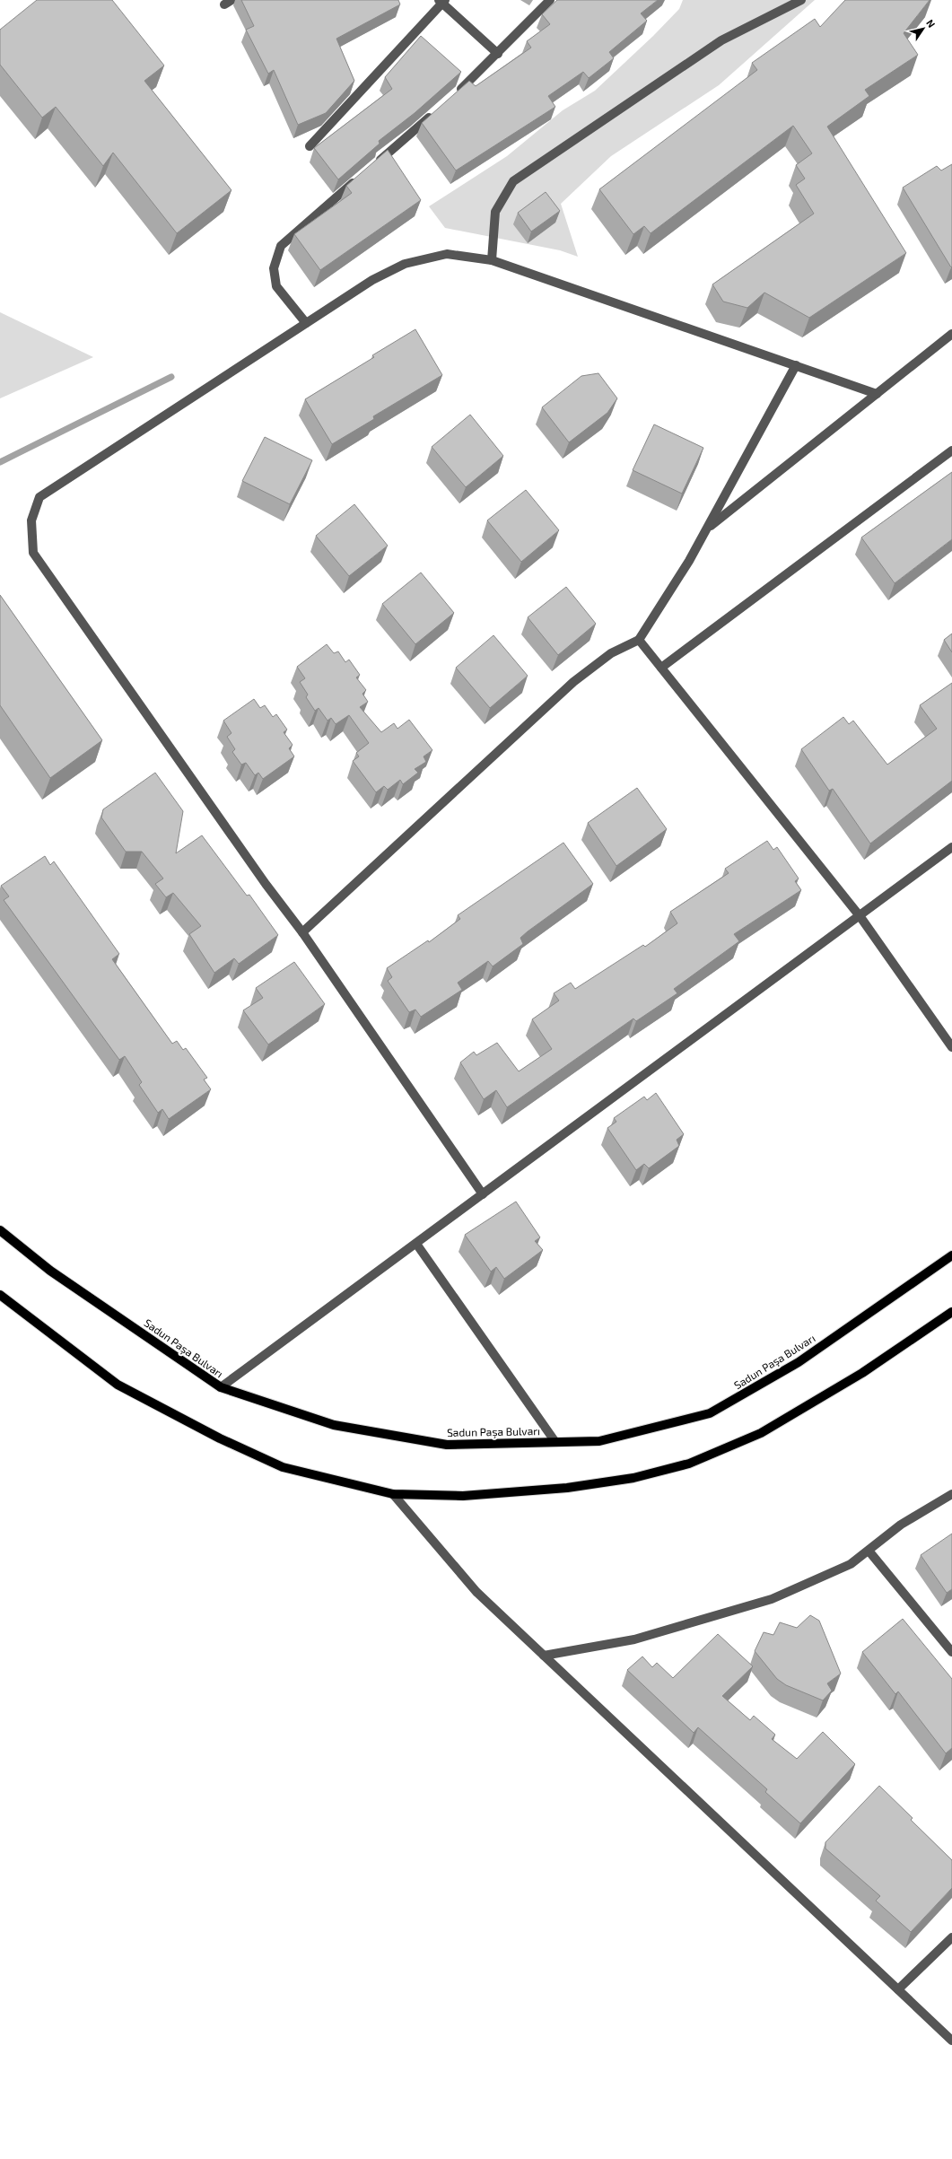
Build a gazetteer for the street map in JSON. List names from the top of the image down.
{
  "streets": {
    "main road": ["Sadun Paşa Bulvarı"]
  },
  "north": "top right"
}
